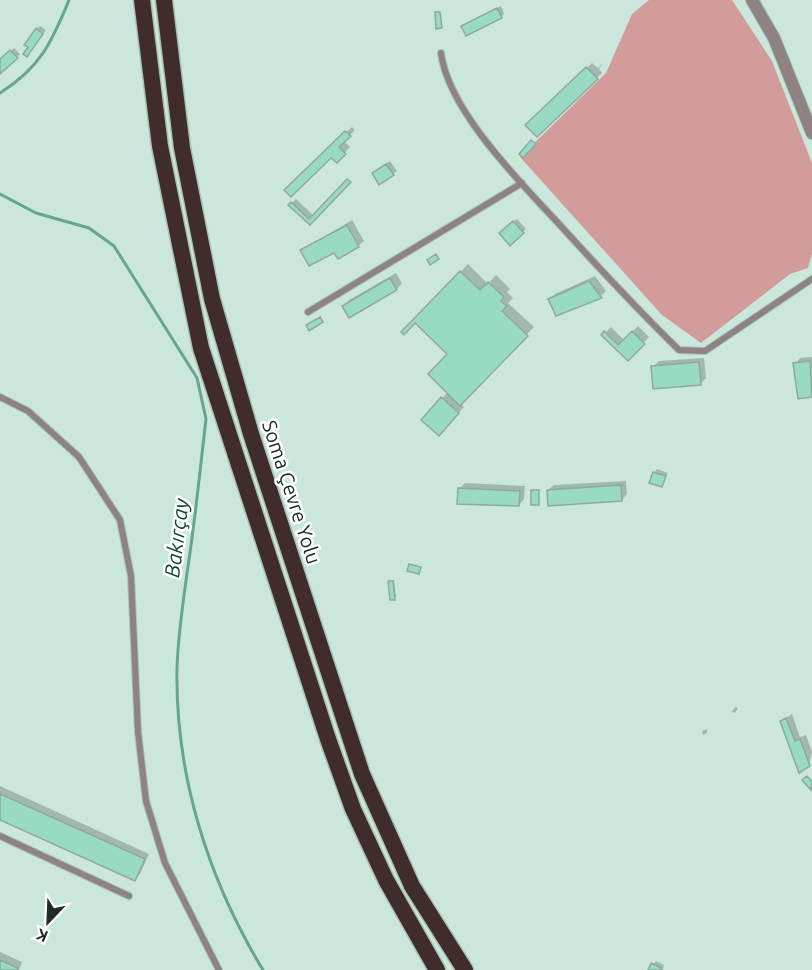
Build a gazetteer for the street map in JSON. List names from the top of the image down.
{
  "streets": {
    "highway": ["Soma Çevre Yolu"]
  },
  "water": ["Bakırçay"],
  "north": "bottom left"
}
